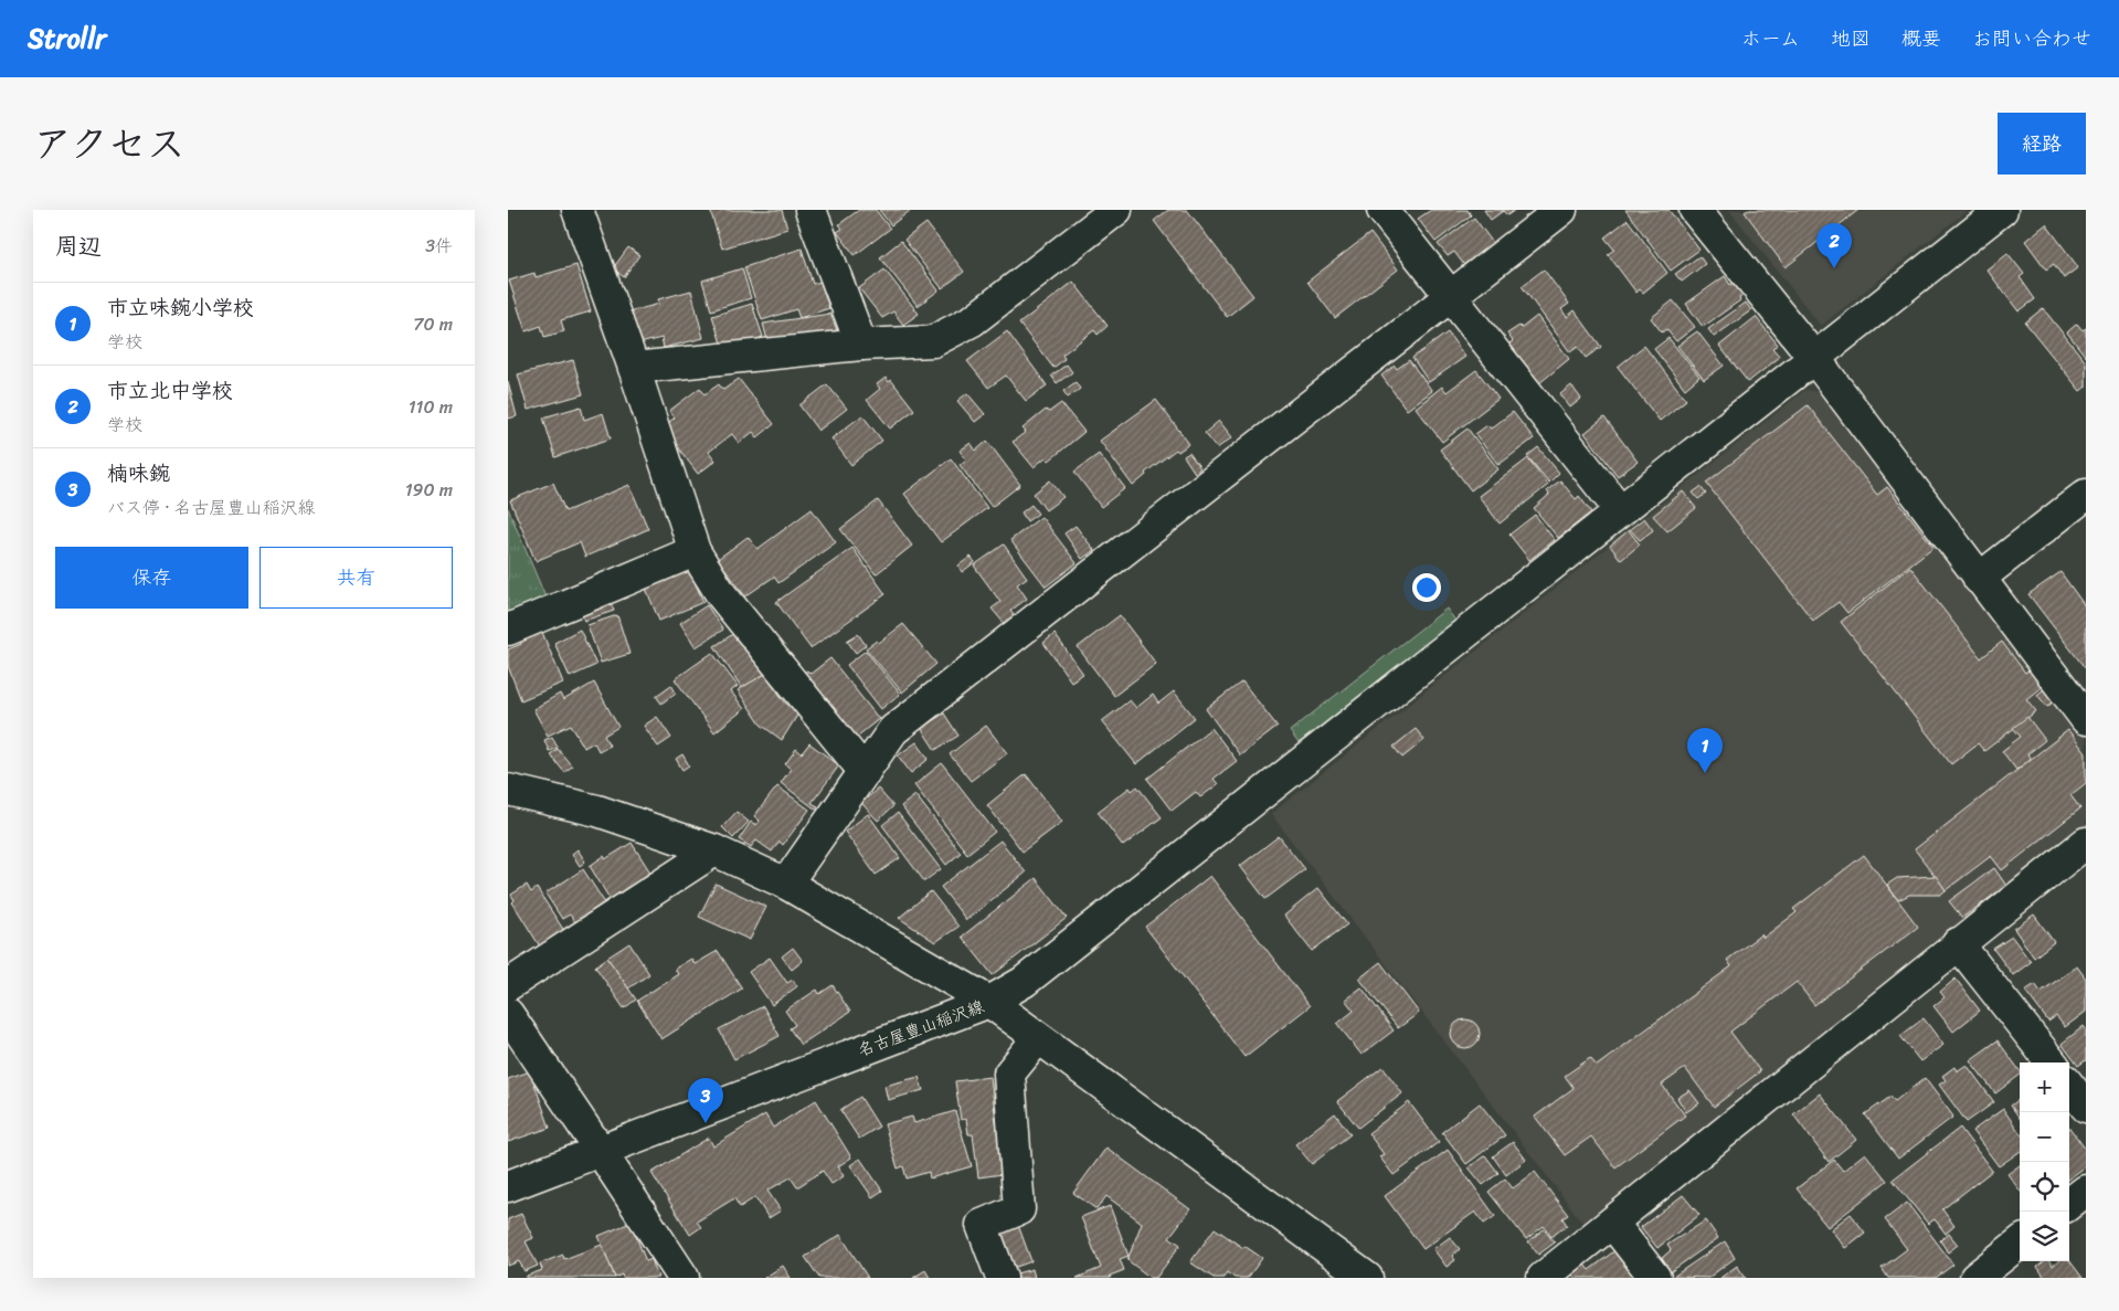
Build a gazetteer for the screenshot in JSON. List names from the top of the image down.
{
  "streets": {
    "street": ["名古屋豊山稲沢線"]
  },
  "page": {
    "header": "Strollr",
    "nav": [
      "ホーム",
      "地図",
      "概要",
      "お問い合わせ"
    ],
    "title": "アクセス",
    "buttons": [
      "経路",
      ["保存", "共有"]
    ],
    "heading": ["周辺", "3件"],
    "pins": ["2", "1", "3"],
    "list": [
      {
        "mark": "1",
        "name": "市立味鋺小学校",
        "note": "学校",
        "value": "70 m"
      },
      {
        "mark": "2",
        "name": "市立北中学校",
        "note": "学校",
        "value": "110 m"
      },
      {
        "mark": "3",
        "name": "楠味鋺",
        "note": "バス停 · 名古屋豊山稲沢線",
        "value": "190 m"
      }
    ],
    "map_buttons": ["+", "−"]
  }
}
